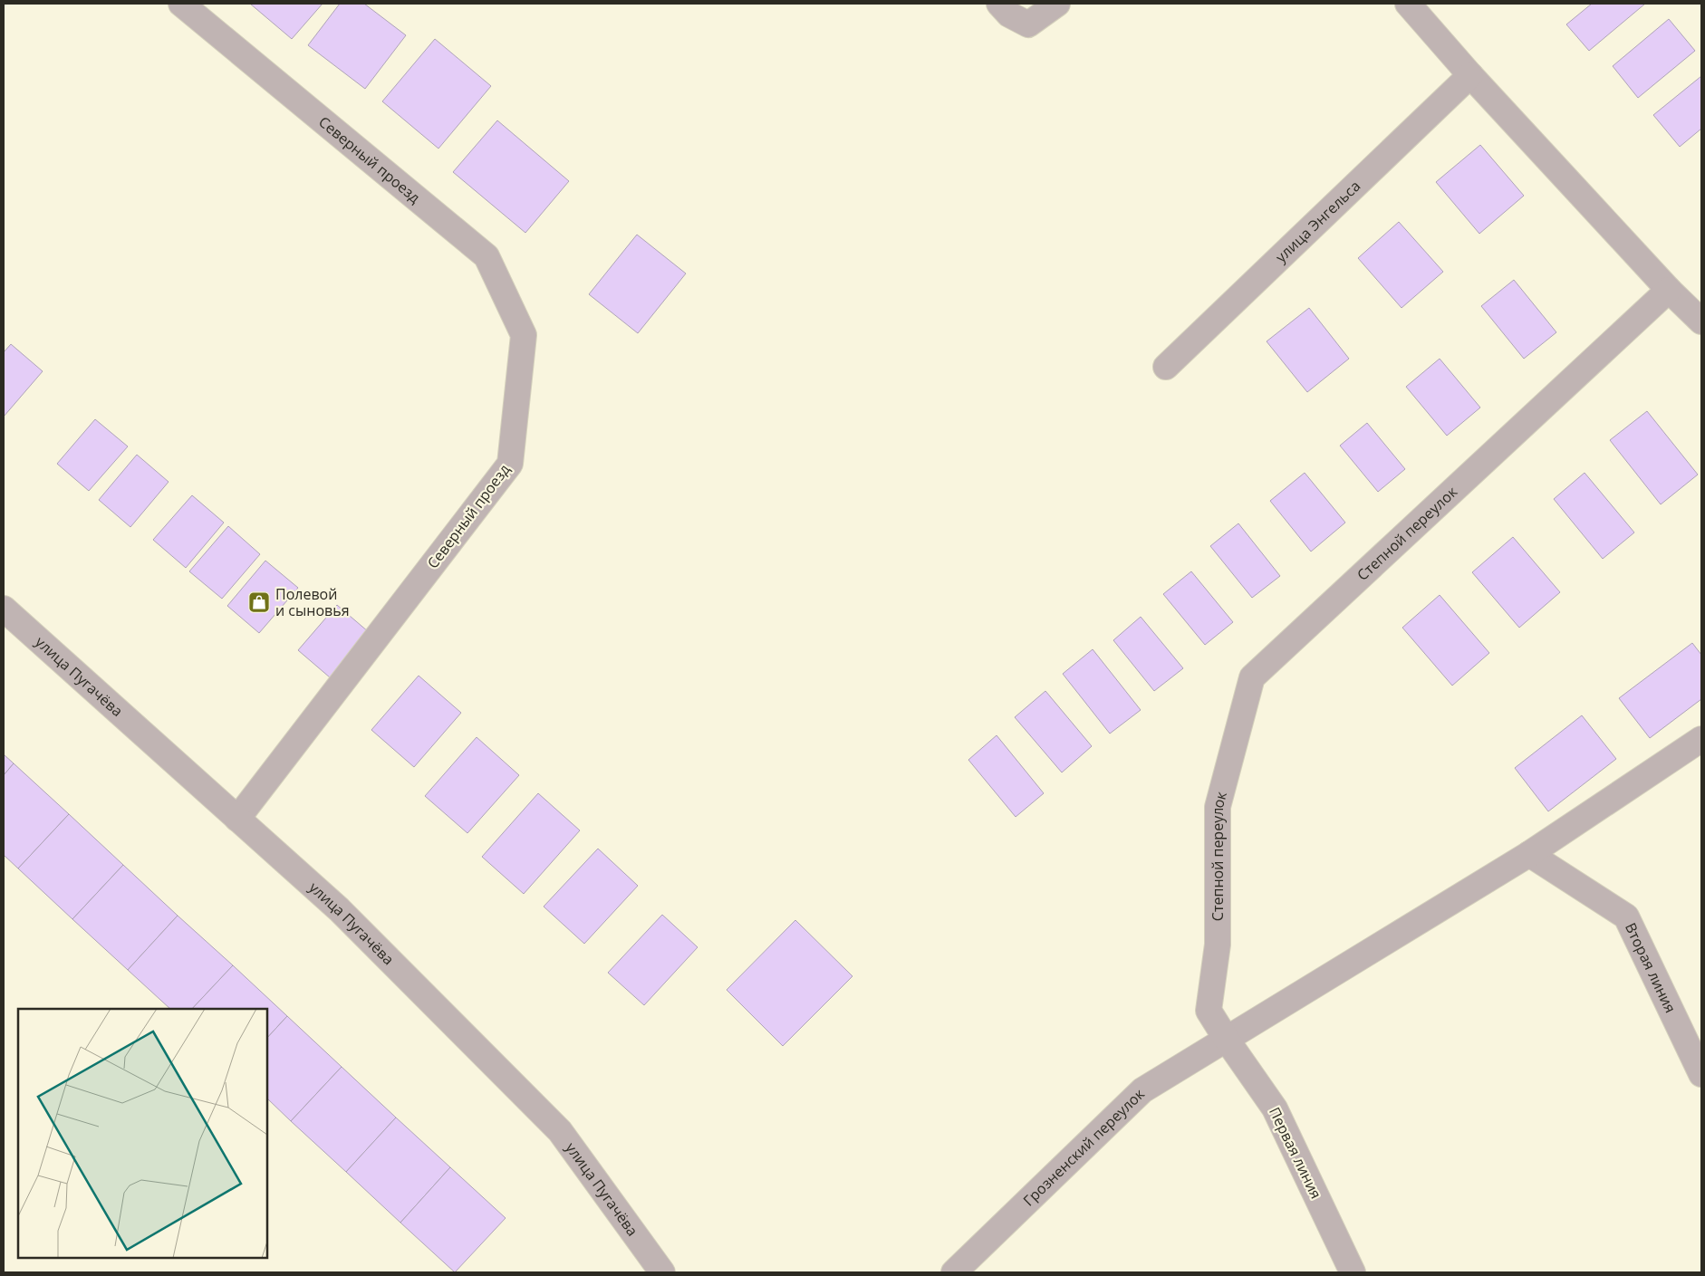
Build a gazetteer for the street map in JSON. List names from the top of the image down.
{
  "streets": {
    "street": [
      "Северный проезд",
      "улица Энгельса",
      "Степной переулок",
      "улица Пугачёва",
      "Вторая линия",
      "Грозненский переулок",
      "Первая линия"
    ]
  },
  "crossings": [
    ["Северный проезд", "улица Пугачёва"],
    ["Степной переулок", "Грозненский переулок"],
    ["Степной переулок", "Первая линия"],
    ["Грозненский переулок", "Первая линия"]
  ],
  "places": {
    "shop": ["Полевой и сыновья"]
  }
}
